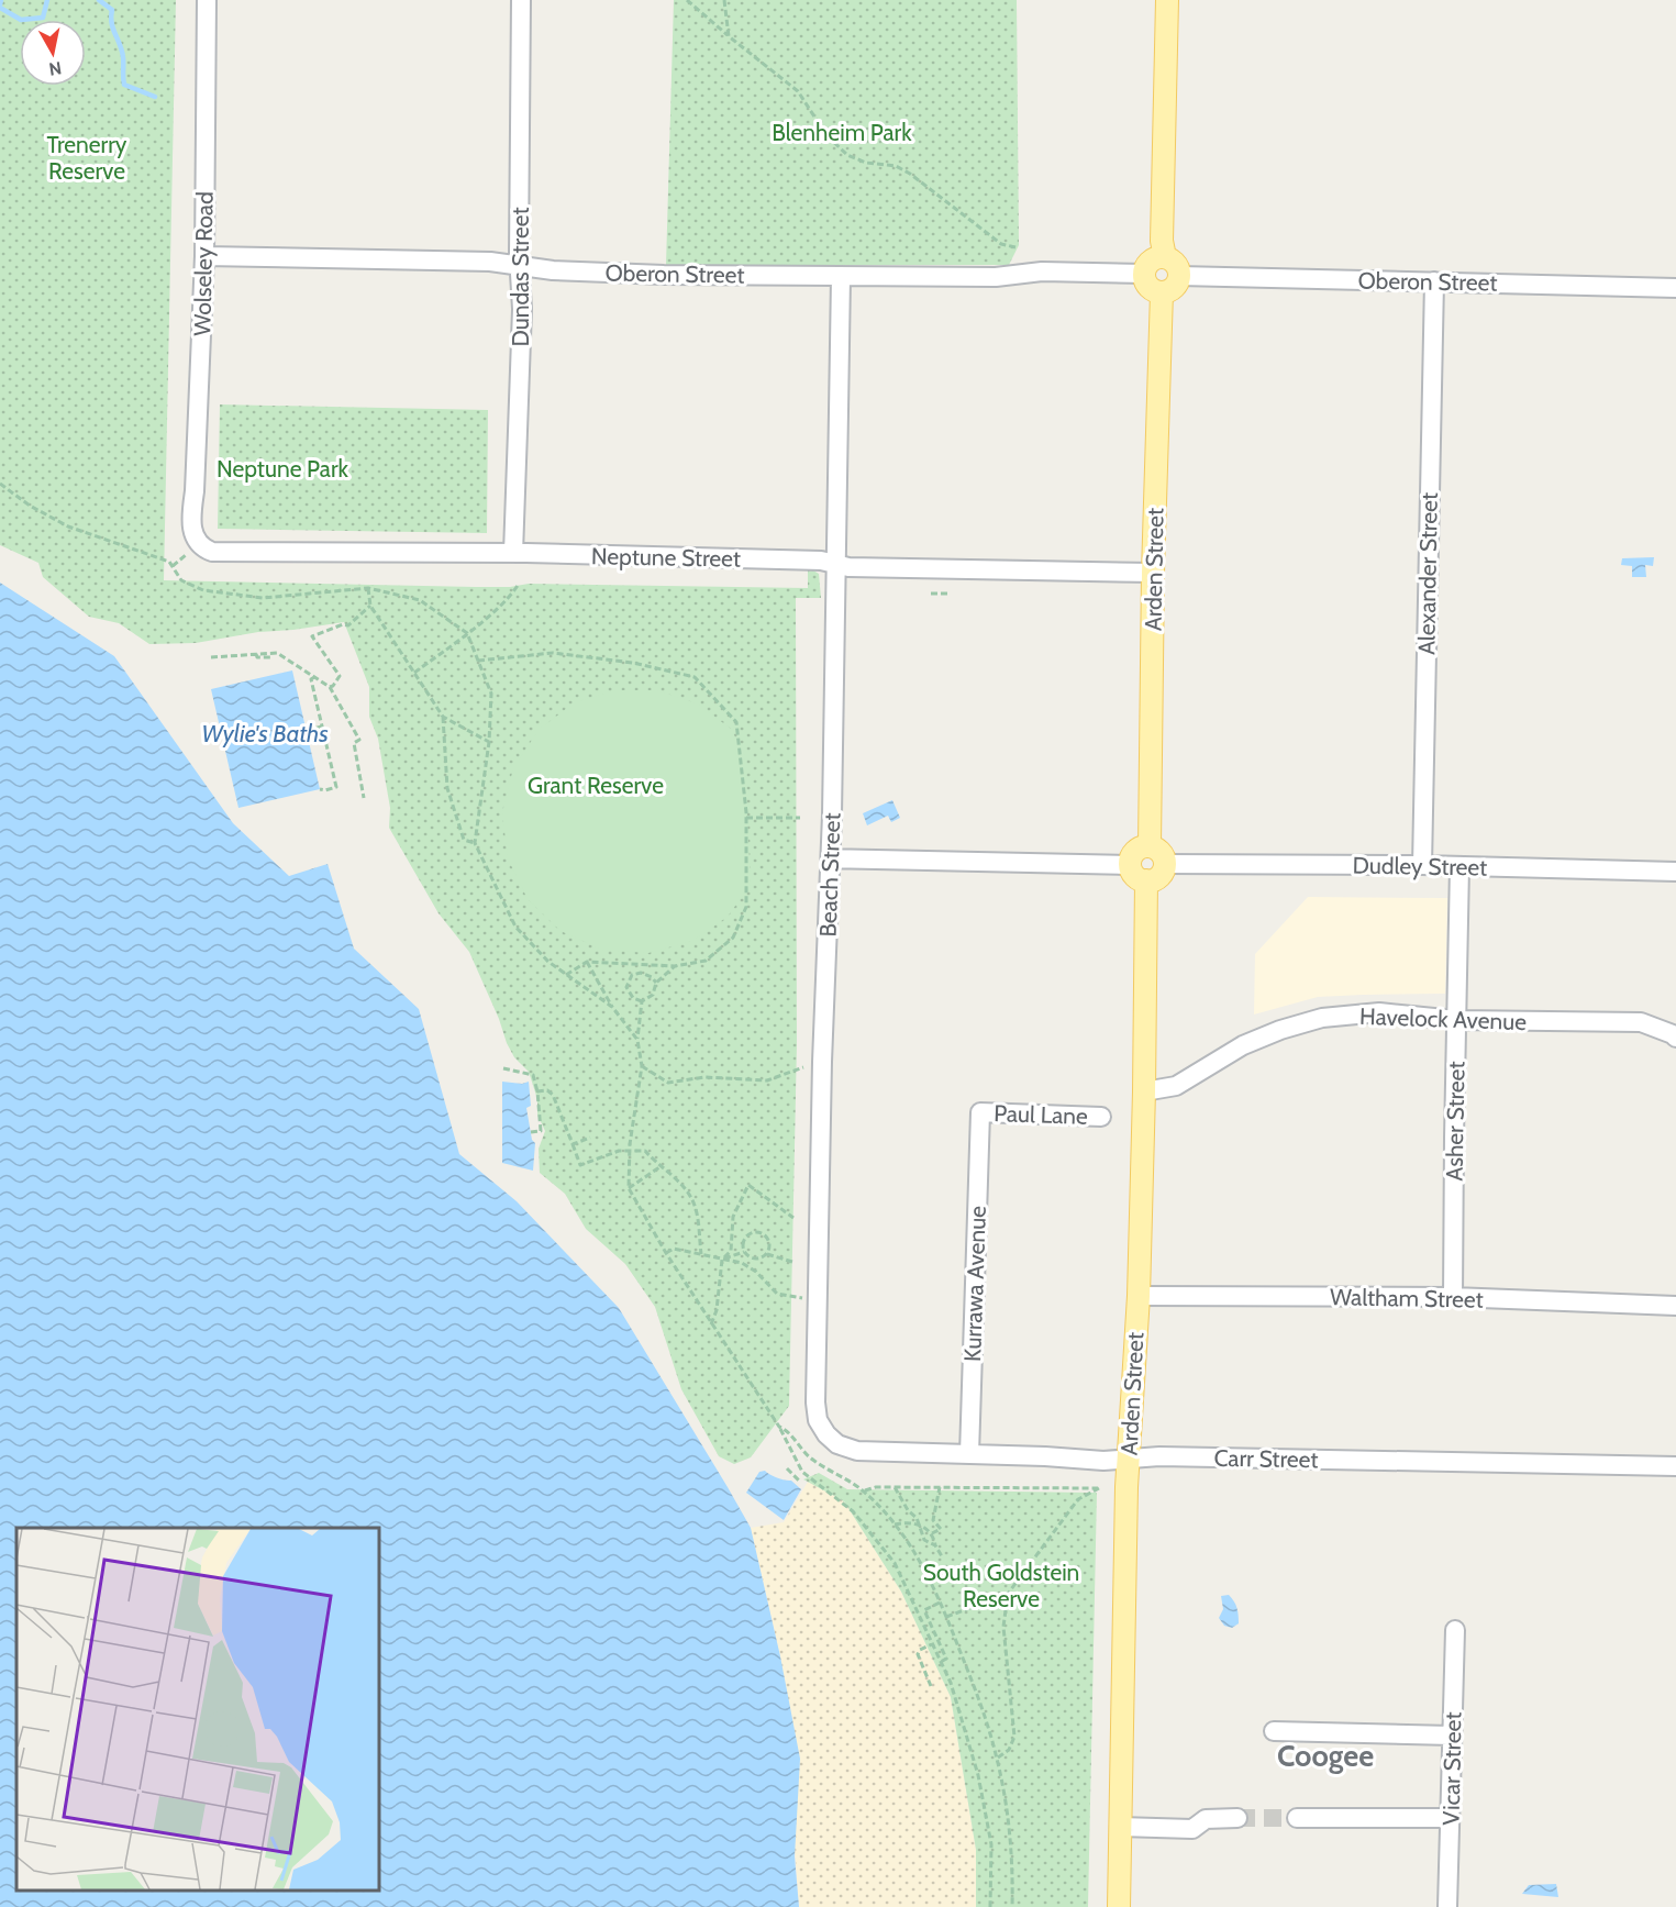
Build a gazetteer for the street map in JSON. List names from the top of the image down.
{
  "streets": {
    "main road": ["Arden Street"],
    "street": [
      "Wolseley Road",
      "Oberon Street",
      "Dundas Street",
      "Neptune Street",
      "Alexander Street",
      "Dudley Street",
      "Beach Street",
      "Havelock Avenue",
      "Paul Lane",
      "Asher Street",
      "Kurrawa Avenue",
      "Waltham Street",
      "Carr Street",
      "Vicar Street"
    ]
  },
  "crossings": [
    ["Wolseley Road", "Oberon Street"],
    ["Wolseley Road", "Neptune Street"],
    ["Oberon Street", "Dundas Street"],
    ["Oberon Street", "Arden Street"],
    ["Oberon Street", "Alexander Street"],
    ["Oberon Street", "Beach Street"],
    ["Dundas Street", "Neptune Street"],
    ["Neptune Street", "Arden Street"],
    ["Neptune Street", "Beach Street"],
    ["Arden Street", "Dudley Street"],
    ["Arden Street", "Havelock Avenue"],
    ["Arden Street", "Waltham Street"],
    ["Arden Street", "Carr Street"],
    ["Alexander Street", "Dudley Street"],
    ["Dudley Street", "Asher Street"],
    ["Beach Street", "Carr Street"],
    ["Havelock Avenue", "Asher Street"],
    ["Paul Lane", "Kurrawa Avenue"],
    ["Asher Street", "Waltham Street"],
    ["Kurrawa Avenue", "Carr Street"]
  ],
  "districts": ["Coogee"],
  "water": ["Wylie's Baths"],
  "parks": [
    "Blenheim Park",
    "Trenerry Reserve",
    "Neptune Park",
    "Grant Reserve",
    "South Goldstein Reserve"
  ],
  "north": "bottom"
}
